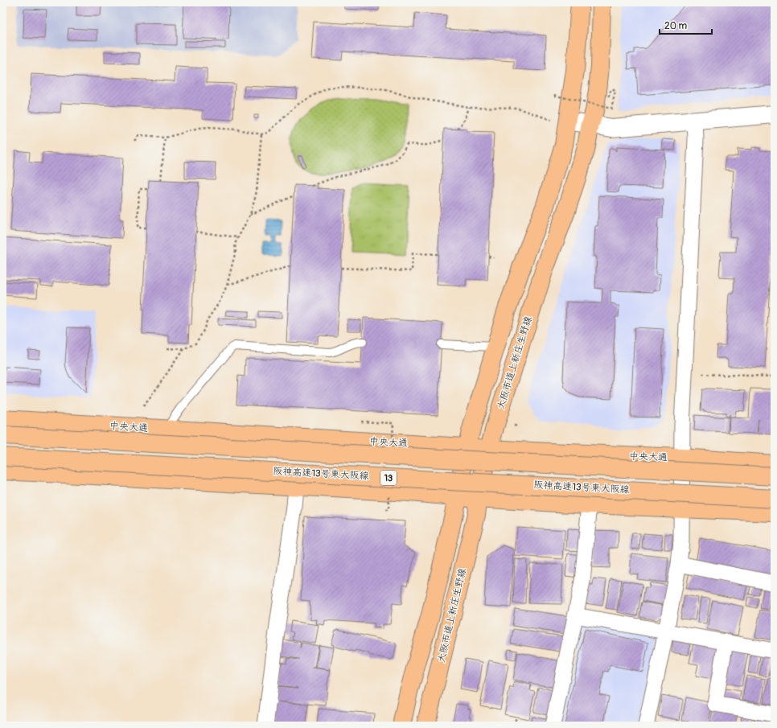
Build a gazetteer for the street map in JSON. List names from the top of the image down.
{
  "streets": {
    "main road": [
      "大阪市道上新庄生野線",
      "中央大通",
      "阪神高速13号東大阪線",
      "13"
    ]
  },
  "crossings": [
    ["大阪市道上新庄生野線", "中央大通"]
  ],
  "scale_bar": "20 m"
}
